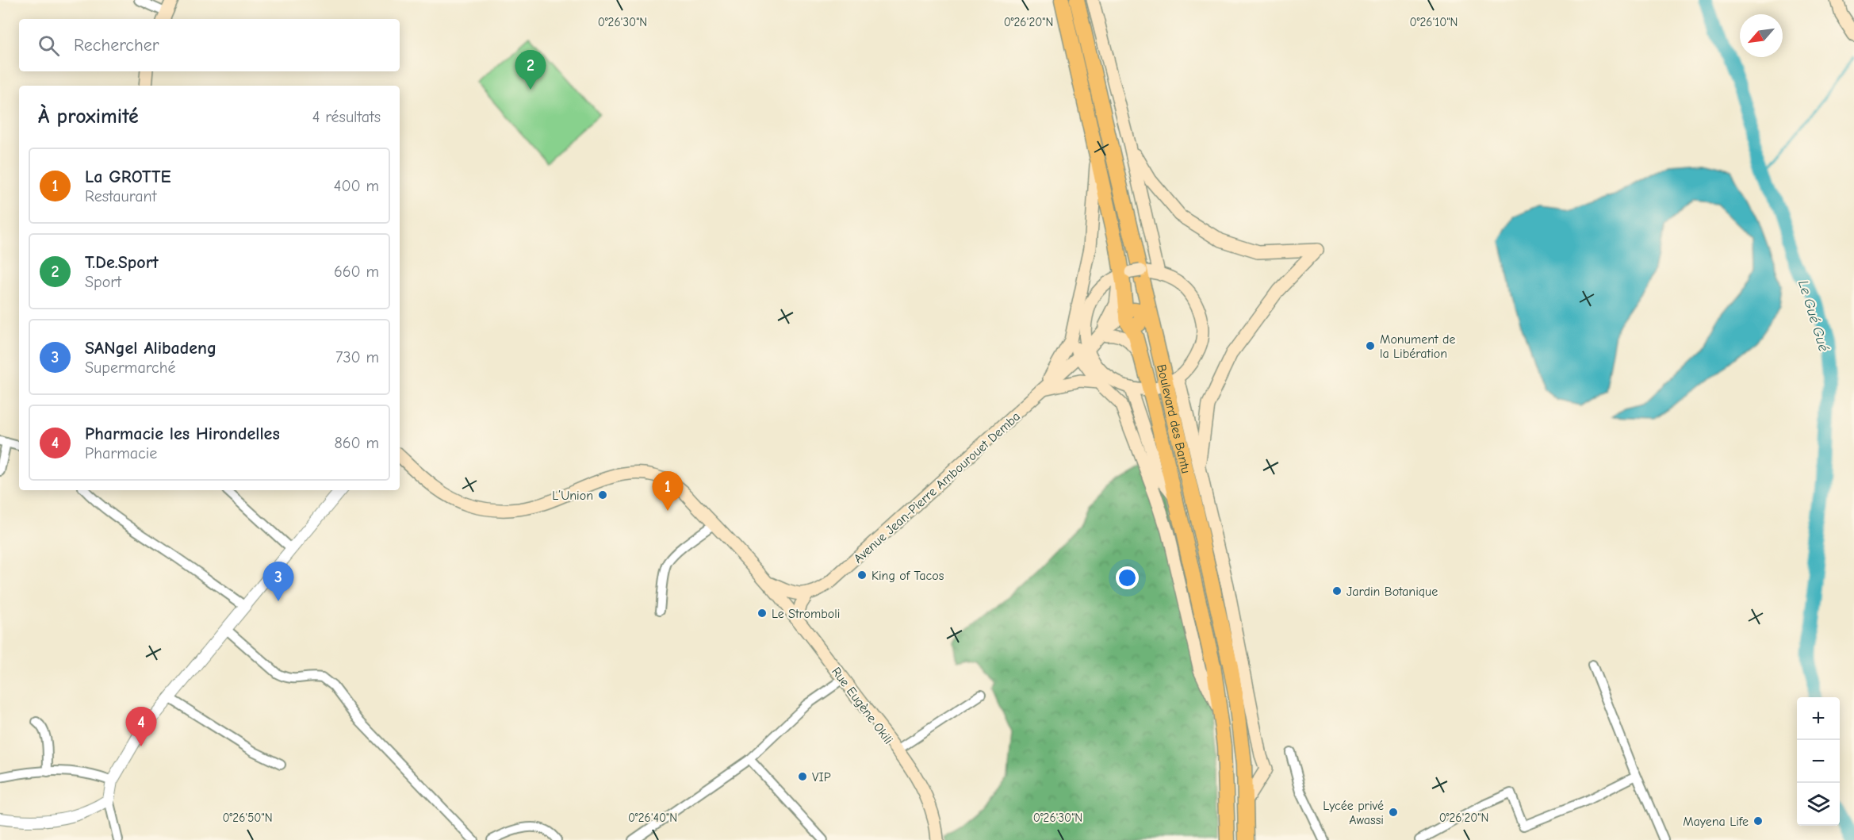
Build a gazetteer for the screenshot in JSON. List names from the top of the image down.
{
  "streets": {
    "highway": ["Boulevard des Bantu"],
    "main road": ["Avenue Jean-Pierre Ambourouet Demba", "Rue Eugène Okili"]
  },
  "crossings": [
    ["Boulevard des Bantu", "Avenue Jean-Pierre Ambourouet Demba"]
  ],
  "water": ["Le Gué Gué"],
  "places": [
    "Monument de la Libération",
    "L’Union",
    "King of Tacos",
    "Jardin Botanique",
    "Le Stromboli",
    "VIP",
    "Lycée privé Awassi",
    "Mayena Life"
  ],
  "north": "bottom left",
  "page": {
    "search": "Rechercher",
    "pins": [
      "2",
      "1",
      "3",
      "4"
    ],
    "heading": ["À proximité", "4 résultats"],
    "list": [
      {
        "mark": "1",
        "name": "La GROTTE",
        "note": "Restaurant",
        "value": "400 m"
      },
      {
        "mark": "2",
        "name": "T.De.Sport",
        "note": "Sport",
        "value": "660 m"
      },
      {
        "mark": "3",
        "name": "SANgel Alibadeng",
        "note": "Supermarché",
        "value": "730 m"
      },
      {
        "mark": "4",
        "name": "Pharmacie les Hirondelles",
        "note": "Pharmacie",
        "value": "860 m"
      }
    ],
    "map_buttons": ["+", "−"]
  },
  "coordinates": [
    "0°26'30\"N",
    "0°26'20\"N",
    "0°26'10\"N",
    "0°26'50\"N",
    "0°26'40\"N"
  ]
}
